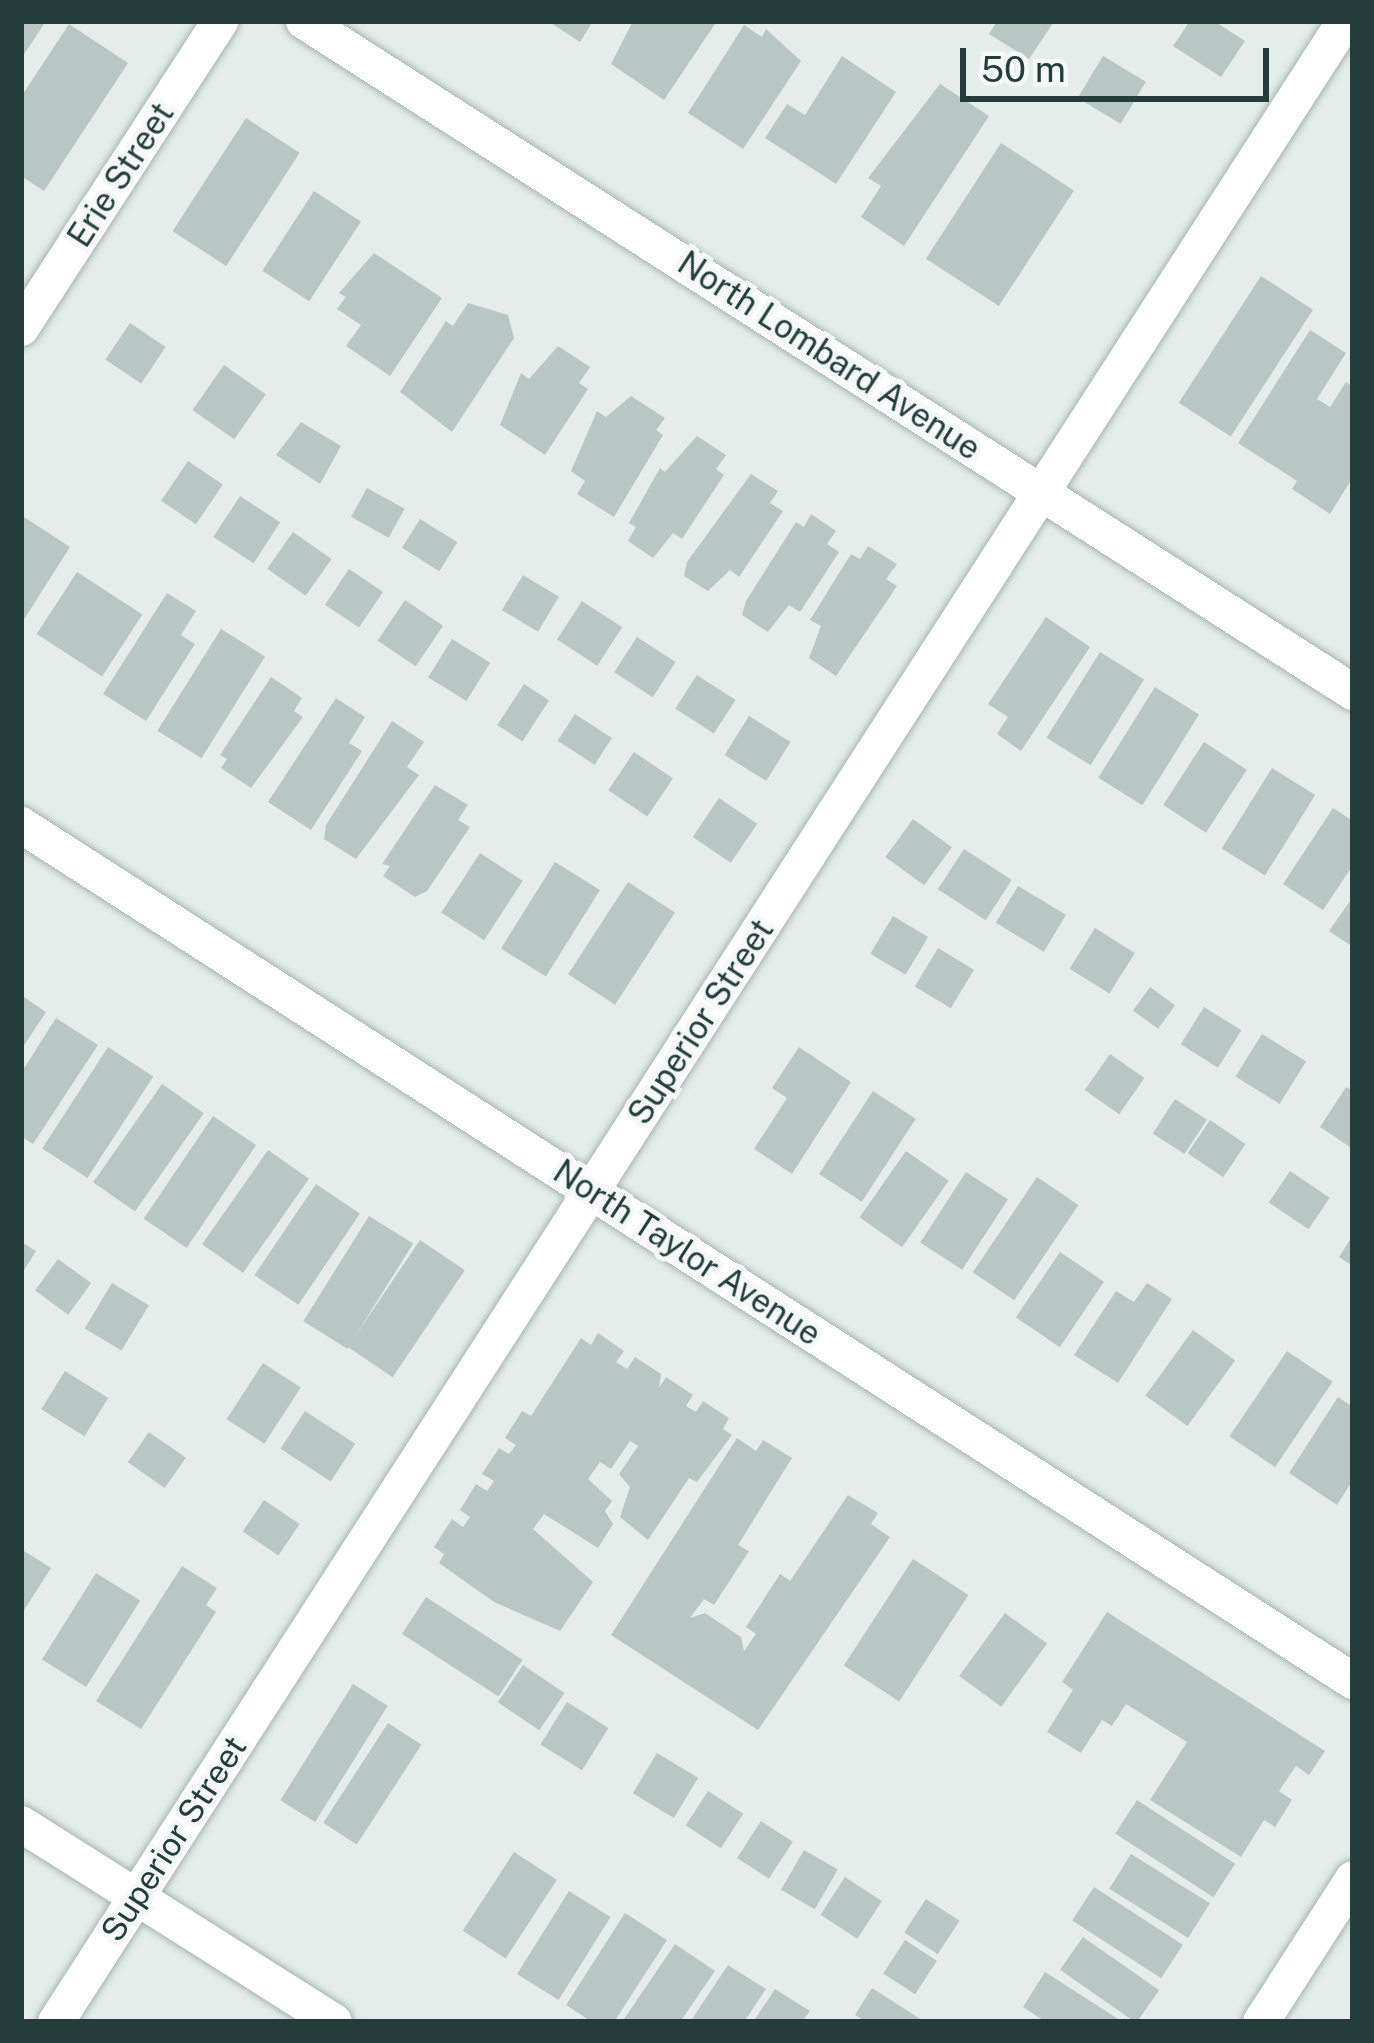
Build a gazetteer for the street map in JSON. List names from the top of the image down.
{
  "streets": {
    "street": [
      "Erie Street",
      "North Lombard Avenue",
      "Superior Street",
      "North Taylor Avenue"
    ]
  },
  "crossings": [
    ["North Lombard Avenue", "Superior Street"],
    ["Superior Street", "North Taylor Avenue"]
  ],
  "scale_bar": "50 m"
}
